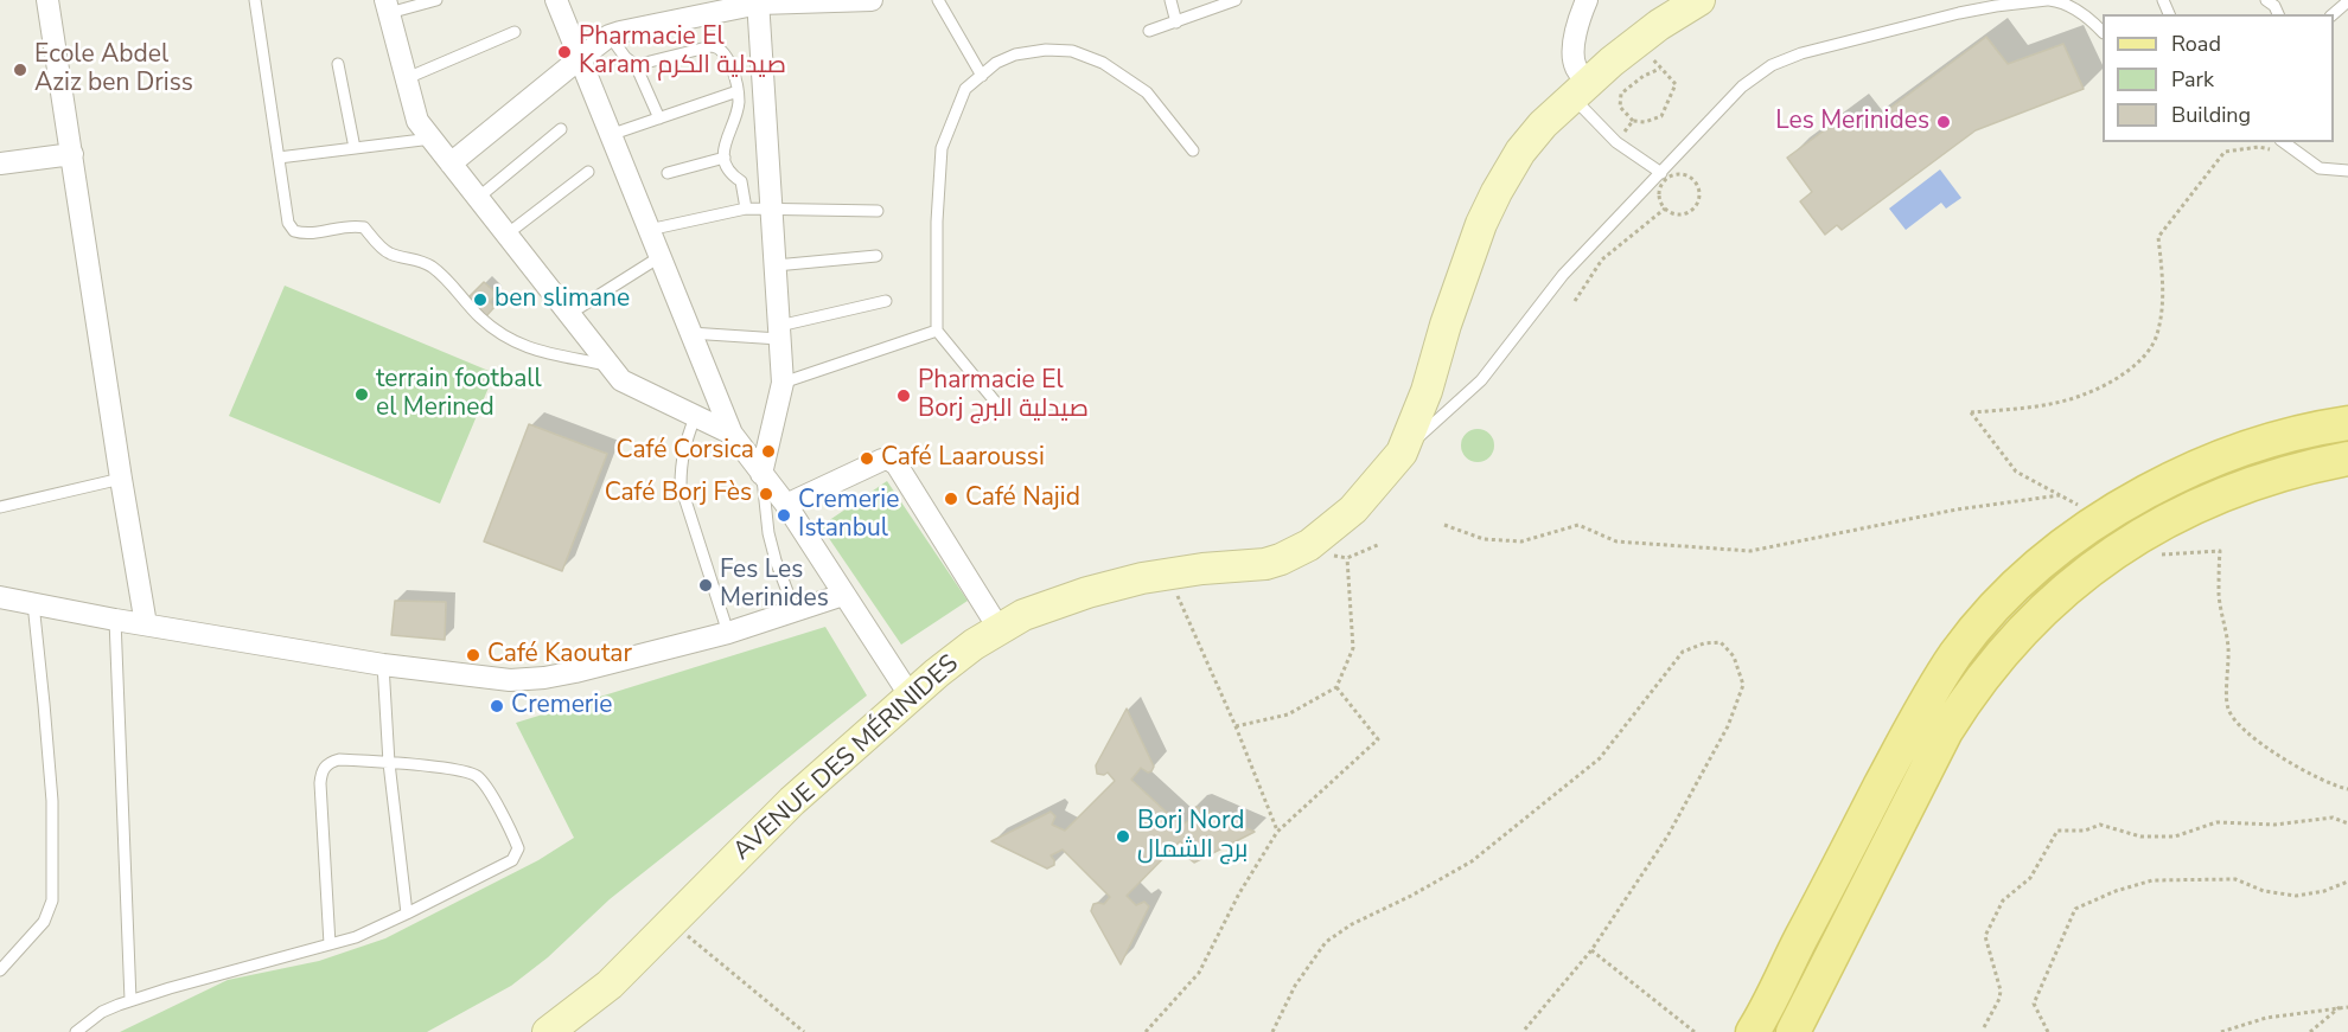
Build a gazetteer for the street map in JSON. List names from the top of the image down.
{
  "streets": {
    "main road": ["AVENUE DES MÉRINIDES"]
  },
  "places": [
    "Pharmacie El Karam صيدلية الكرم",
    "Ecole Abdel Aziz ben Driss",
    "Les Merinides",
    "ben slimane",
    "terrain football el Merined",
    "Pharmacie El Borj صيدلية البرج",
    "Café Corsica",
    "Café Laaroussi",
    "Café Borj Fès",
    "Café Najid",
    "Cremerie Istanbul",
    "Fes Les Merinides",
    "Café Kaoutar",
    "Cremerie",
    "Borj Nord برج الشمال"
  ],
  "legend": ["Road", "Park", "Building"]
}
